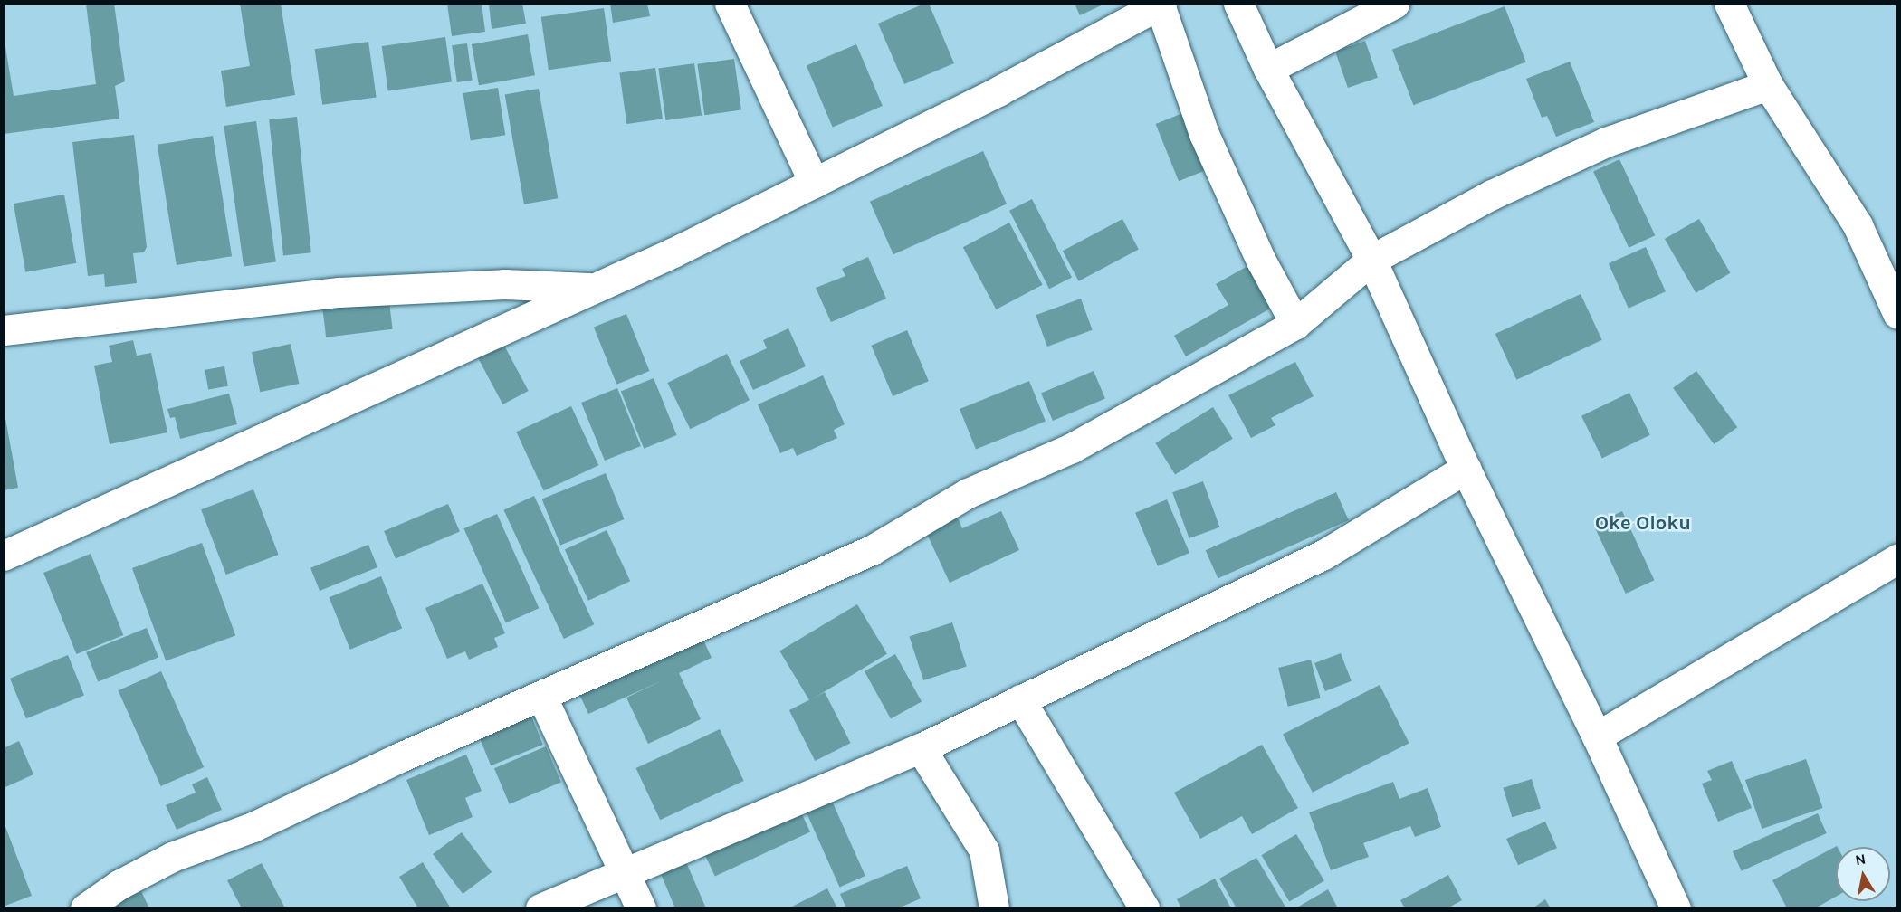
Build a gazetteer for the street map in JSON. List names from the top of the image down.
{
  "districts": ["Oke Oloku"],
  "north": "top"
}
